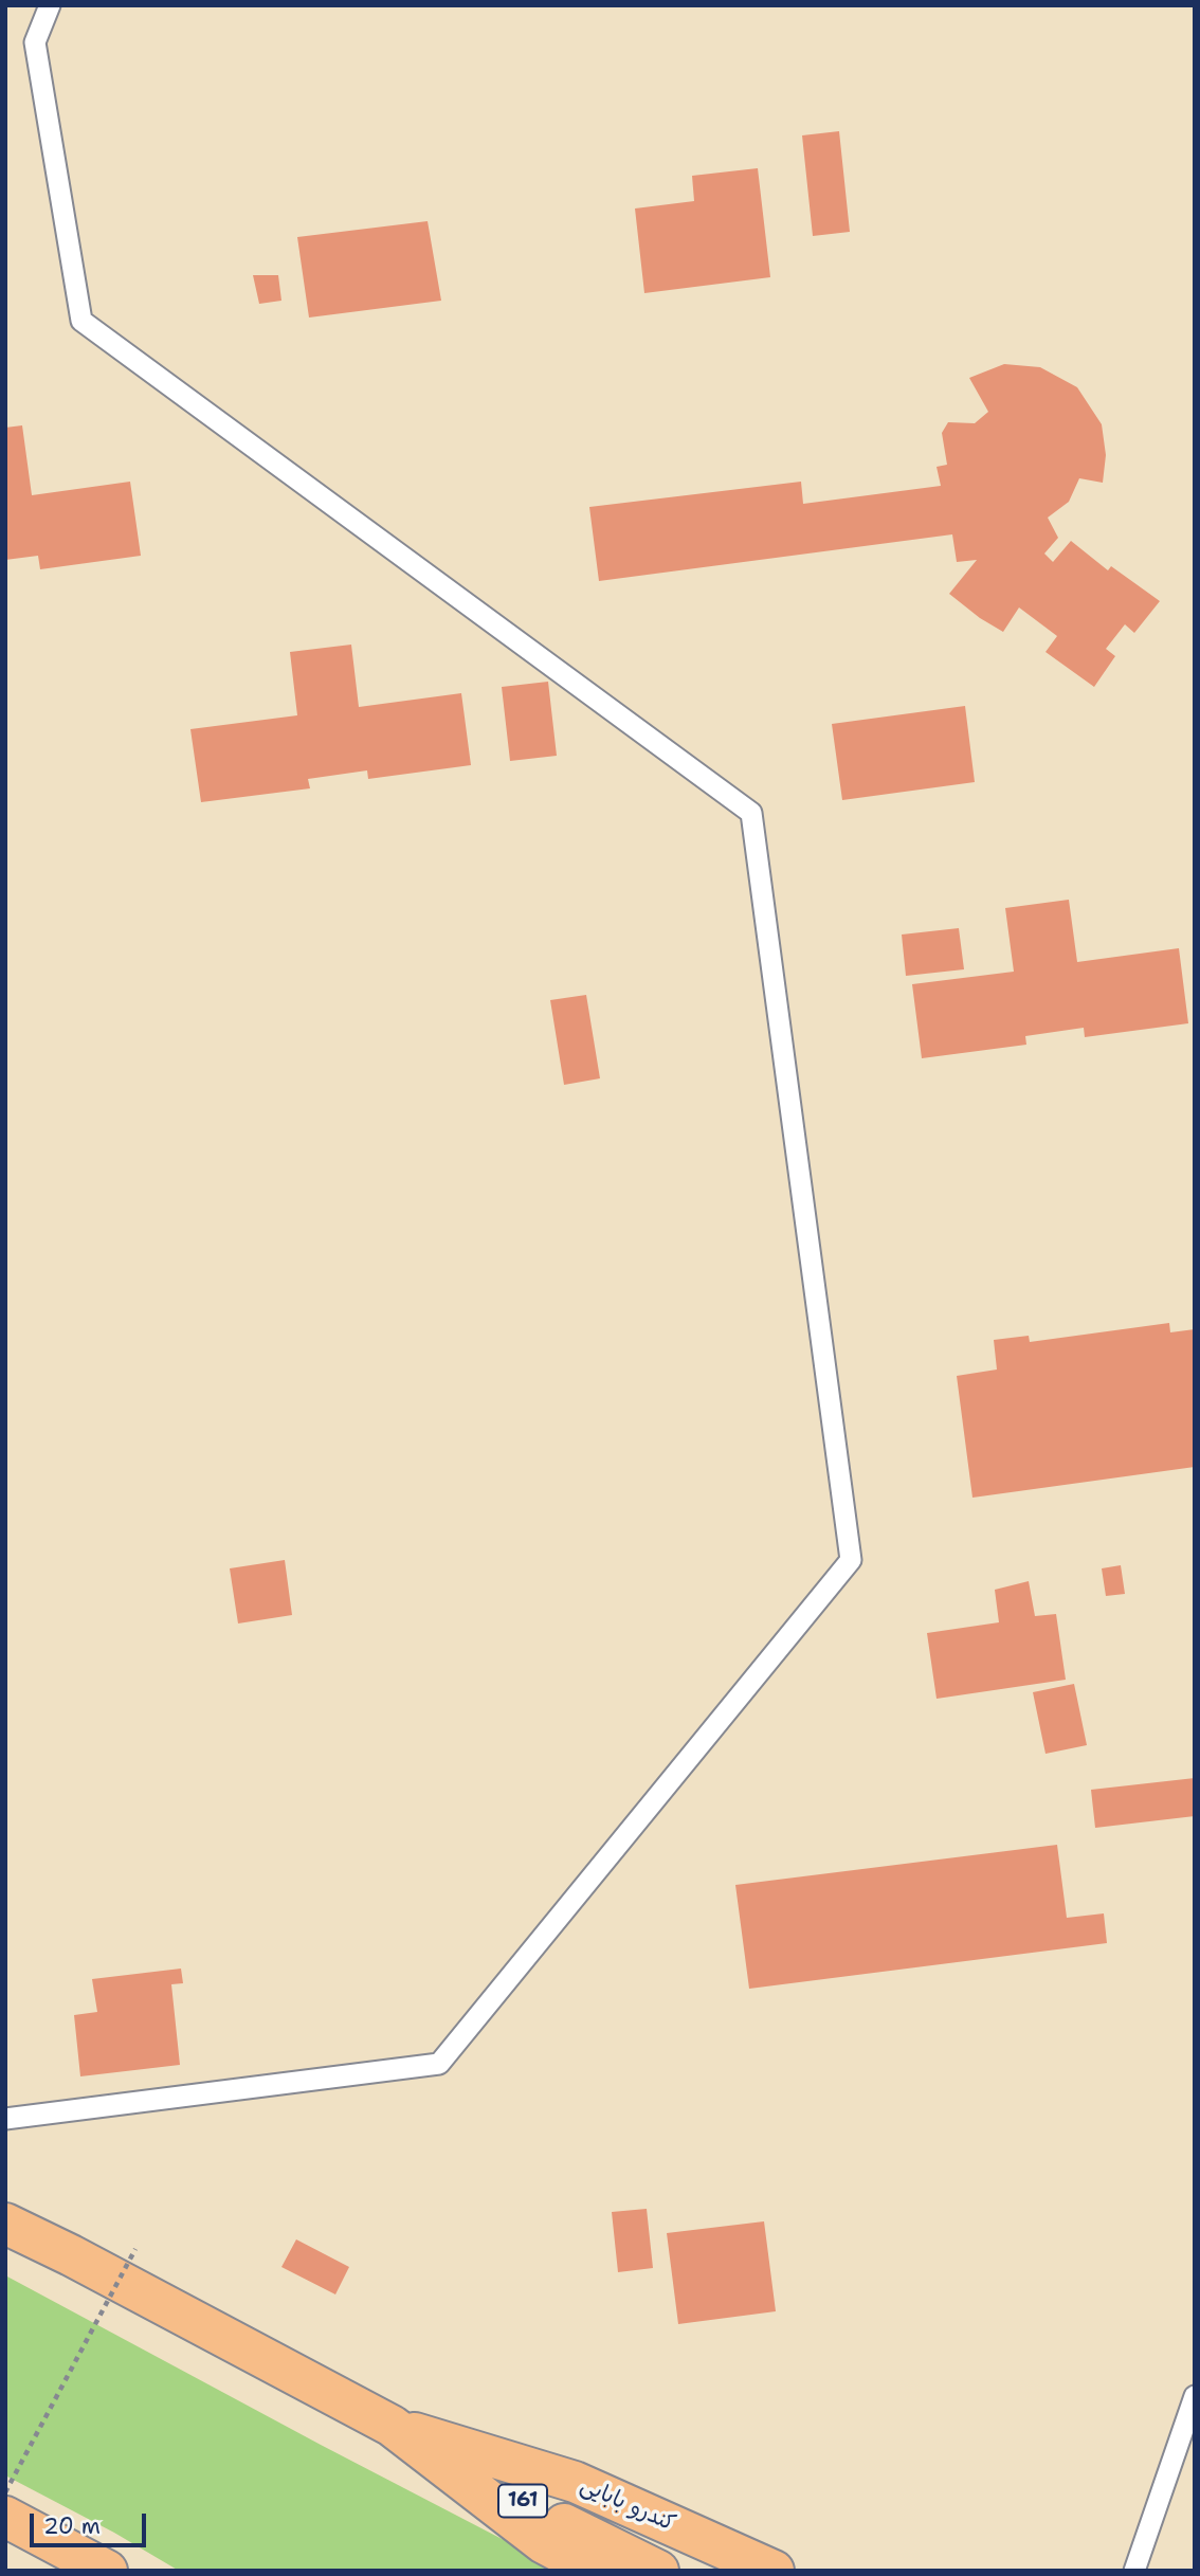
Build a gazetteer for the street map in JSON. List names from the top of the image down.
{
  "streets": {
    "main road": ["161", "کندرو بابایی"]
  },
  "crossings": [
    ["161", "کندرو بابایی"]
  ],
  "scale_bar": "20 m"
}
